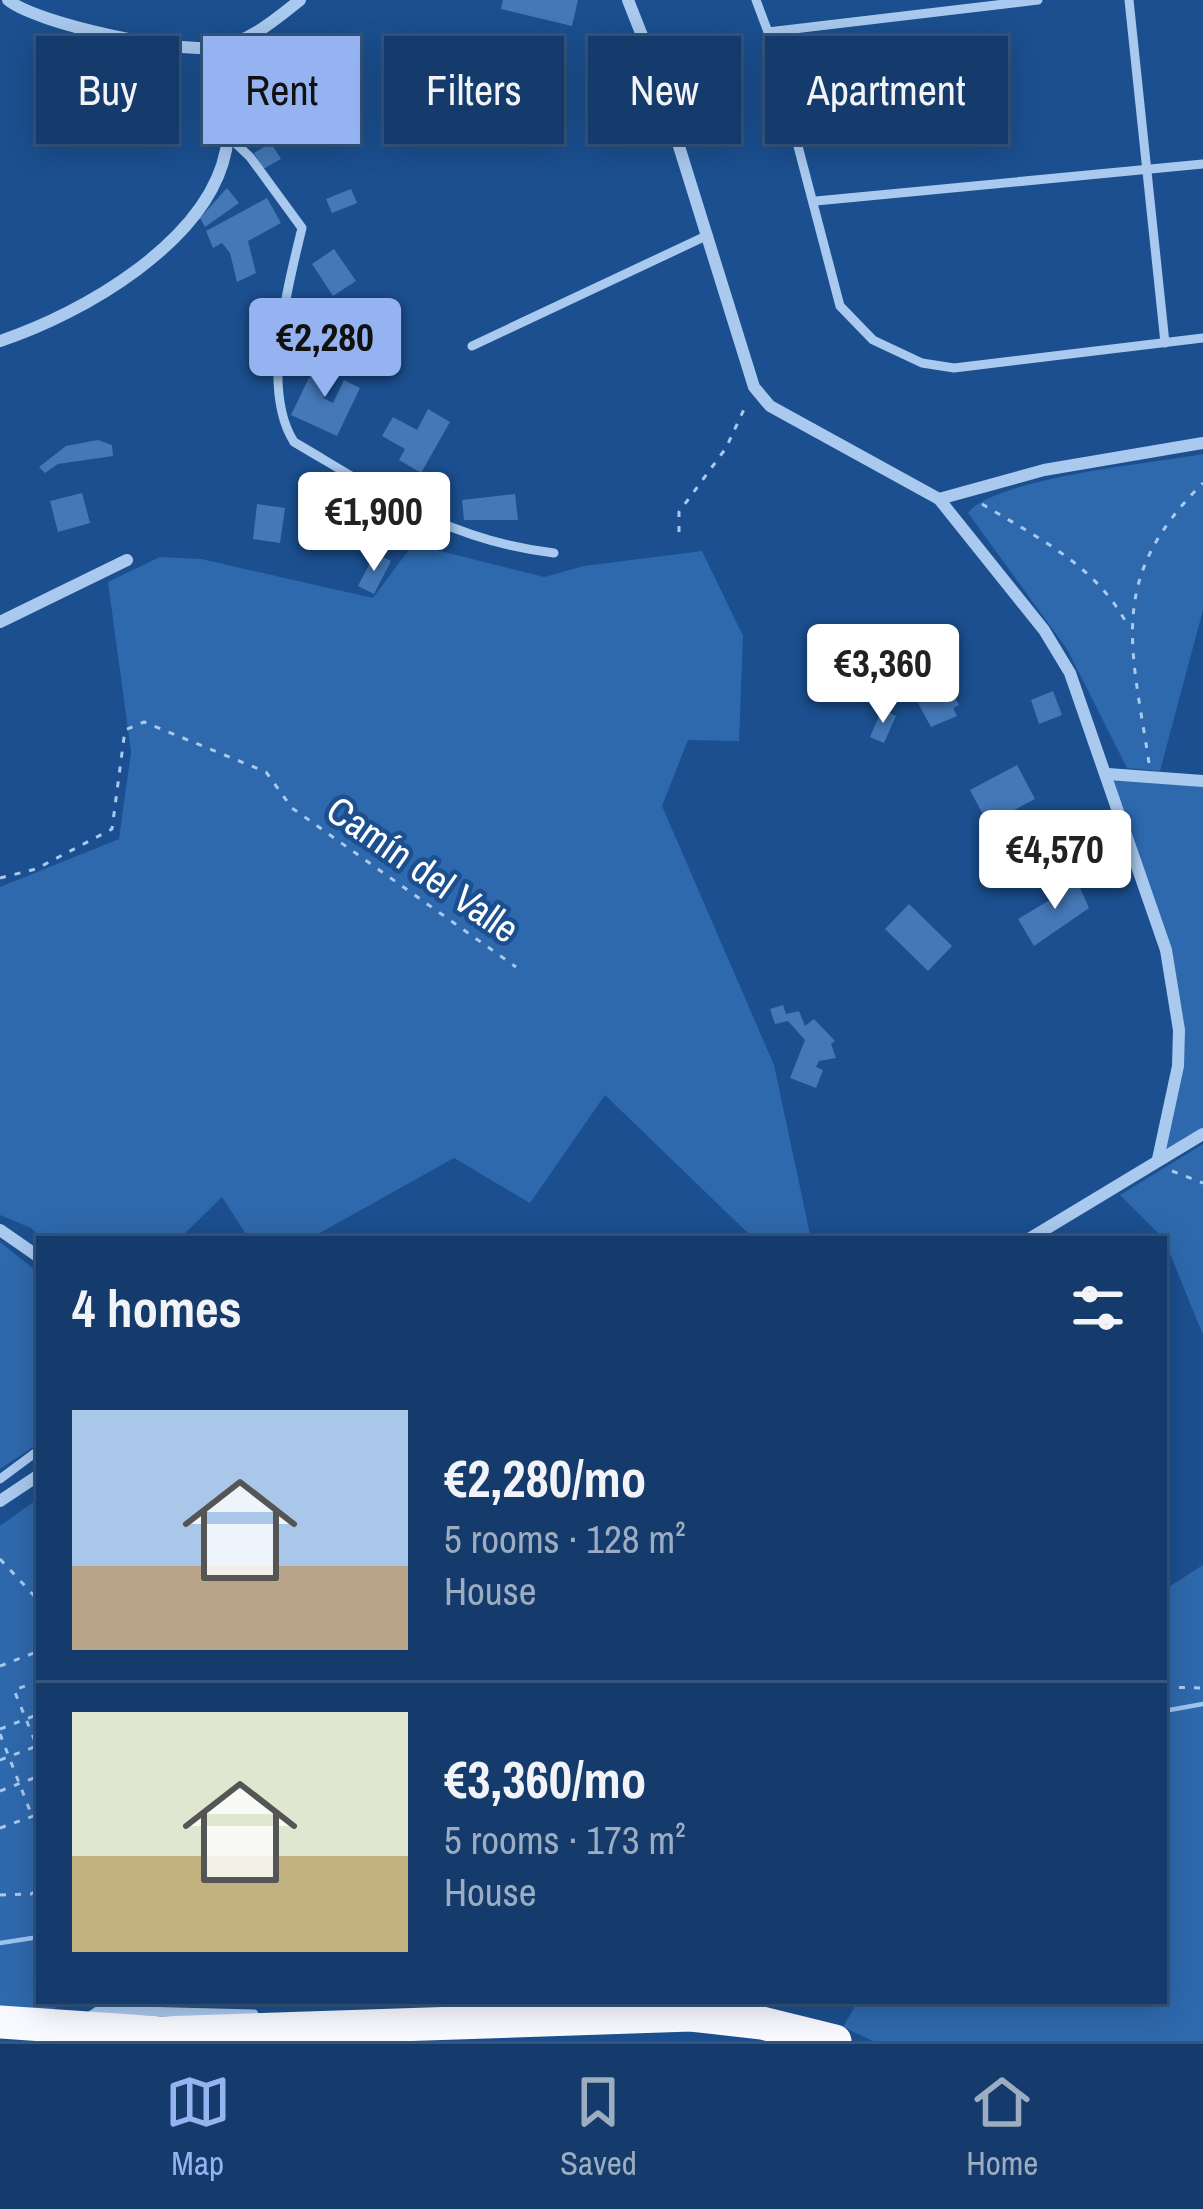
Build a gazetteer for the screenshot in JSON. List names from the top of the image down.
{
  "streets": {
    "path": ["Camín del Valle"]
  },
  "page": {
    "chip": [
      "Buy",
      "Rent",
      "Filters",
      "New",
      "Apartment"
    ],
    "price": [
      "€2,280",
      "€1,900",
      "€3,360",
      "€4,570"
    ],
    "heading": "4 homes",
    "list": [
      {
        "name": "€2,280/mo",
        "note": "5 rooms · 128 m² · House"
      },
      {
        "name": "€3,360/mo",
        "note": "5 rooms · 173 m² · House"
      }
    ],
    "tabs": ["Map", "Saved", "Home"]
  }
}
